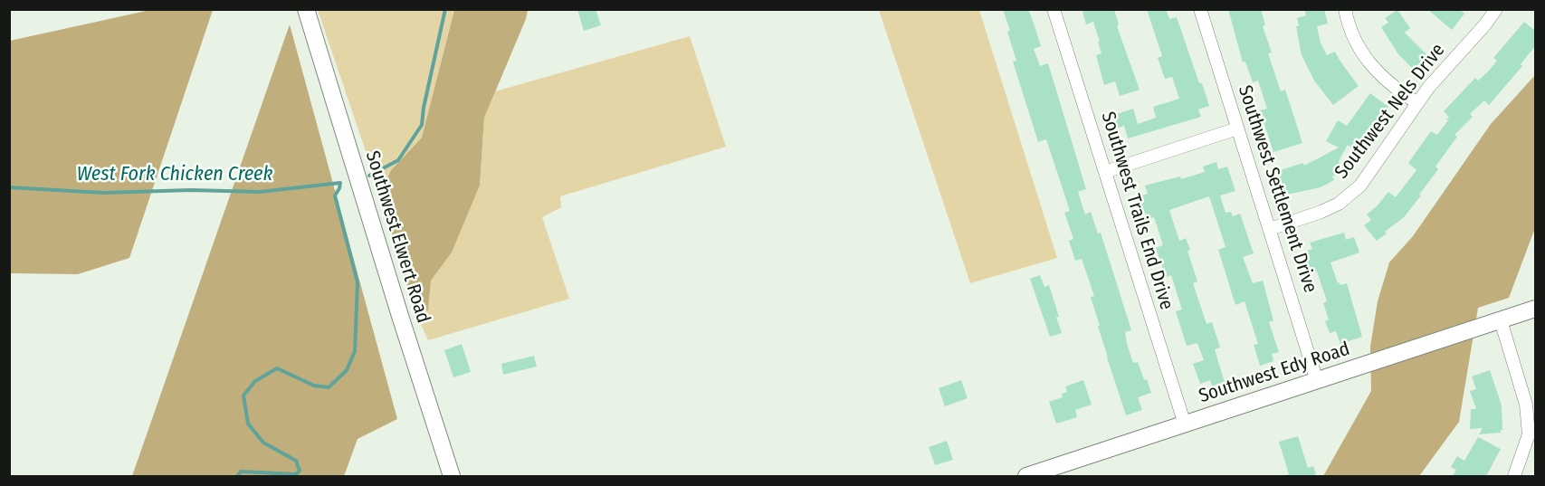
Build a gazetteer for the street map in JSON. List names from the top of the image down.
{
  "streets": {
    "main road": ["Southwest Elwert Road", "Southwest Edy Road"],
    "street": ["Southwest Nels Drive", "Southwest Settlement Drive", "Southwest Trails End Drive"]
  },
  "crossings": [
    ["Southwest Nels Drive", "Southwest Settlement Drive"],
    ["Southwest Settlement Drive", "Southwest Edy Road"],
    ["Southwest Trails End Drive", "Southwest Edy Road"]
  ],
  "water": ["West Fork Chicken Creek"]
}
